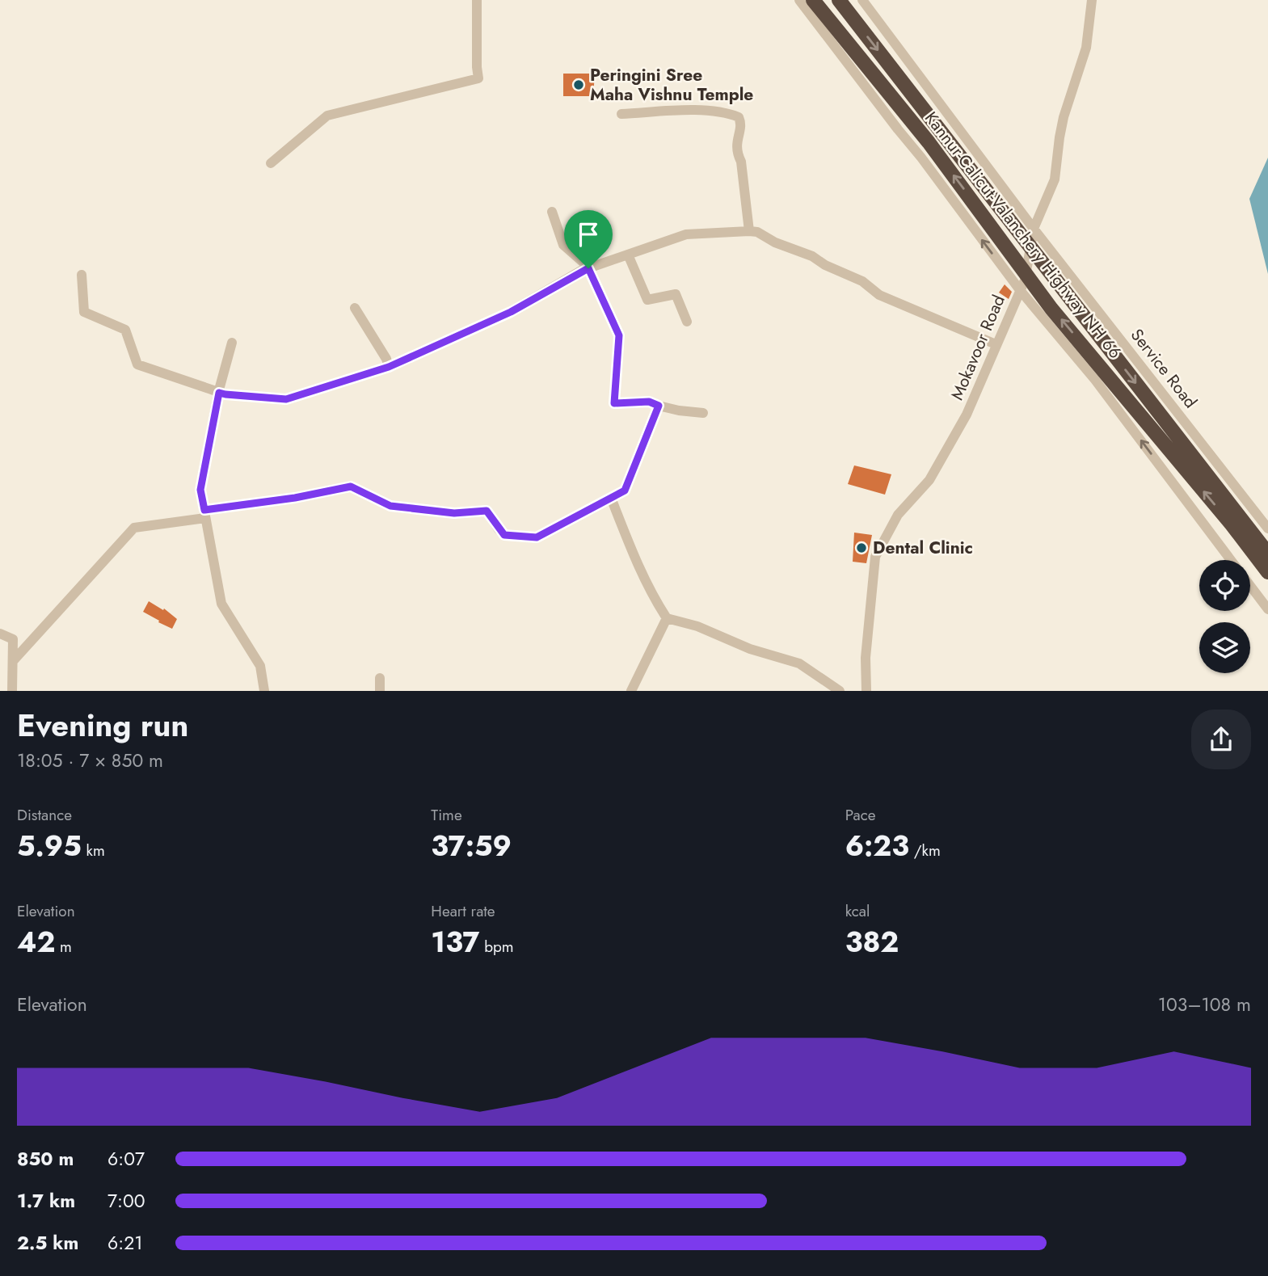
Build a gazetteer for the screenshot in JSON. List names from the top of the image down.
{
  "streets": {
    "highway": ["Kannur-Calicut-Valanchery Highway NH 66"],
    "street": ["Mokavoor Road", "Service Road"]
  },
  "crossings": [
    ["Kannur-Calicut-Valanchery Highway NH 66", "Mokavoor Road"],
    ["Mokavoor Road", "Service Road"]
  ],
  "places": ["Peringini Sree Maha Vishnu Temple", "Dental Clinic"],
  "page": {
    "heading": ["Evening run", "18:05 · 7 × 850 m"],
    "stats": [
      ["Distance", "5.95 km"],
      ["Time", "37:59"],
      ["Pace", "6:23 /km"],
      ["Elevation", "42 m"],
      ["Heart rate", "137 bpm"],
      ["kcal", "382"]
    ],
    "chart": ["Elevation", "103–108 m"],
    "list": [
      {
        "name": "850 m",
        "note": "6:07"
      },
      {
        "name": "1.7 km",
        "note": "7:00"
      },
      {
        "name": "2.5 km",
        "note": "6:21"
      }
    ]
  }
}
